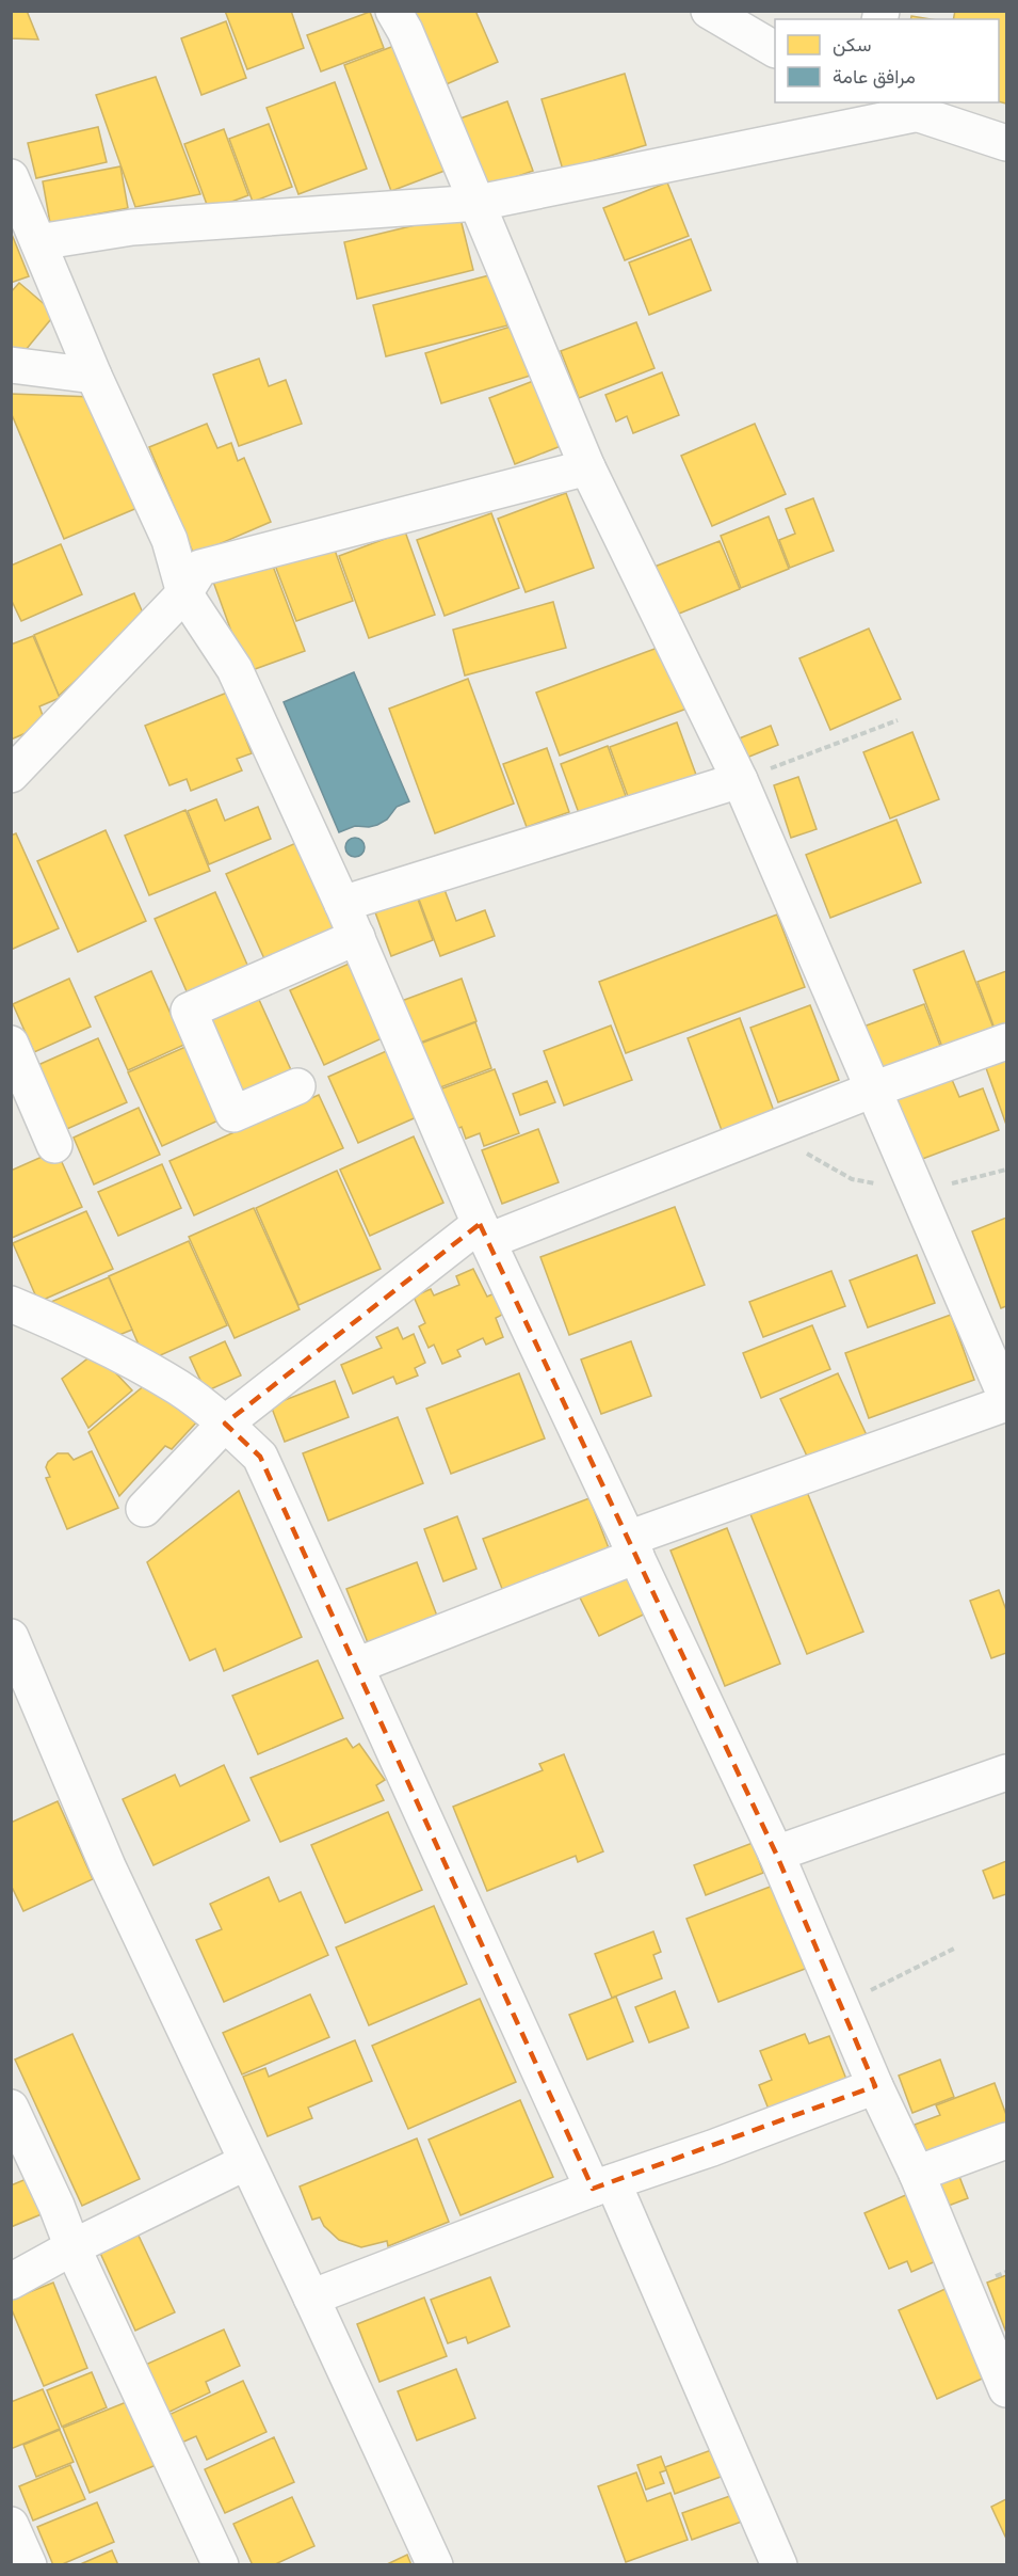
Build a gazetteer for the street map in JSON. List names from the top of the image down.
{
  "legend": ["سكن", "مرافق عامة"]
}
